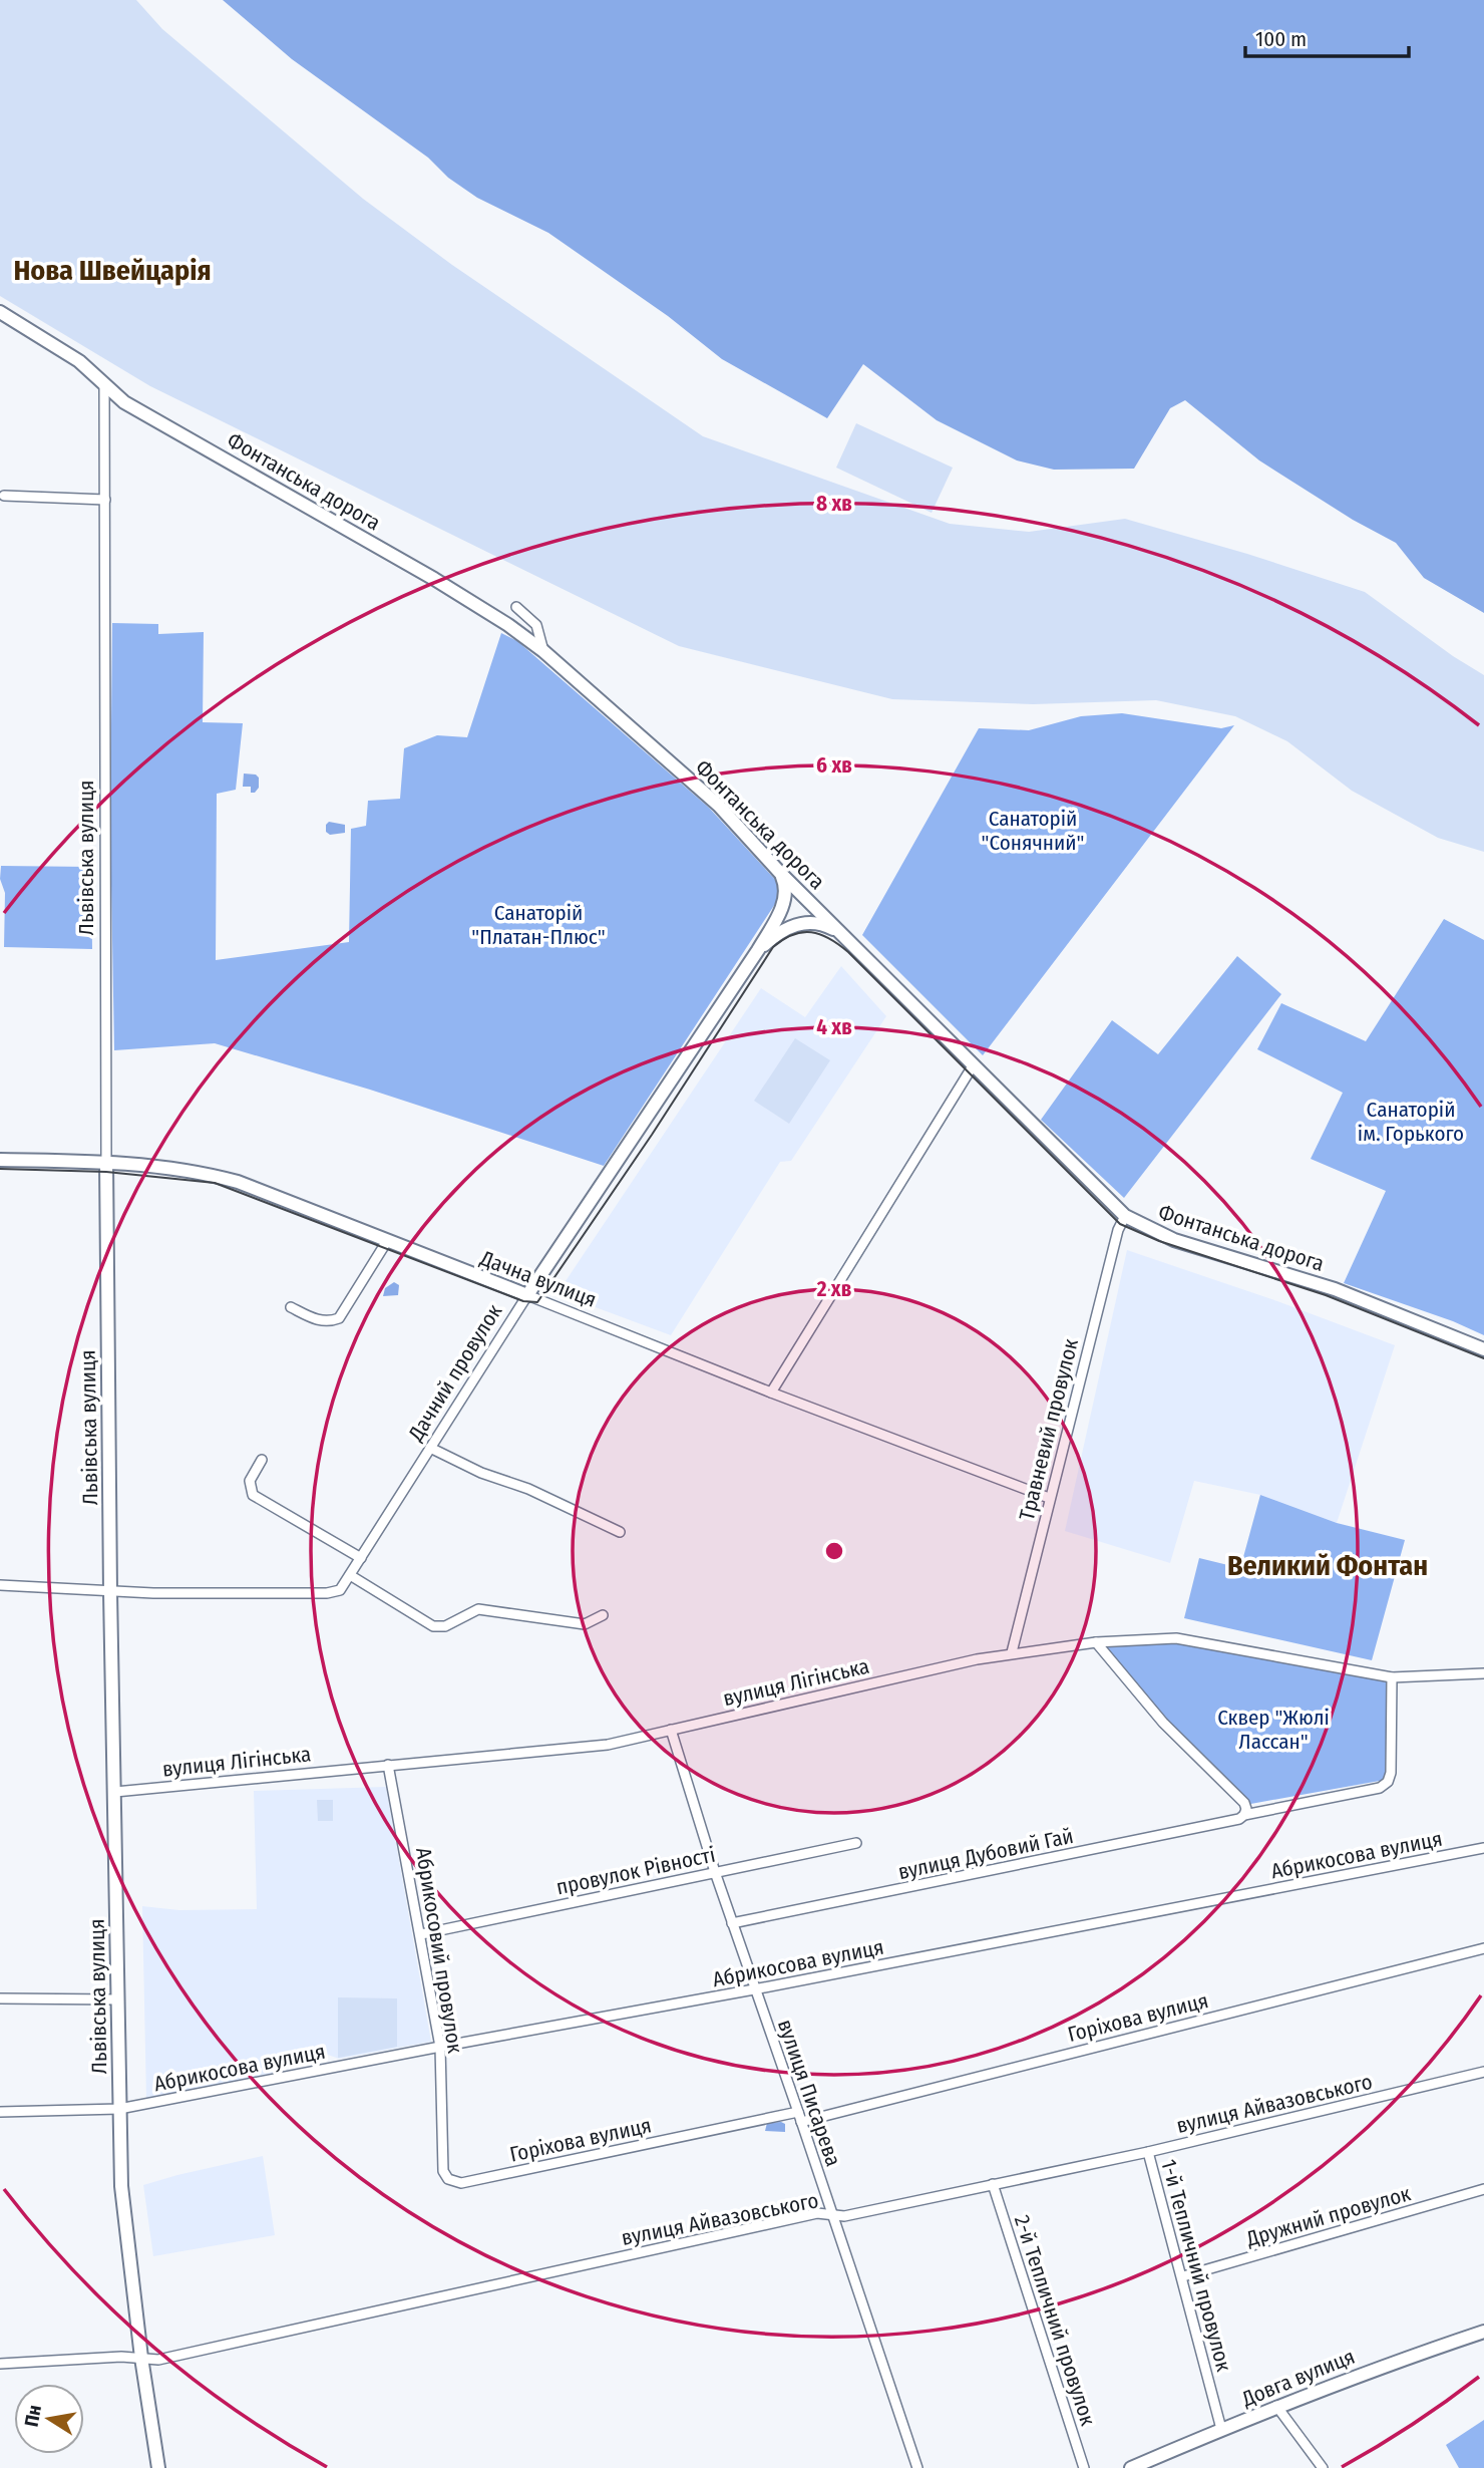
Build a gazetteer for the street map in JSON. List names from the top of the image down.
{
  "streets": {
    "main road": [
      "Фонтанська дорога",
      "Львівська вулиця",
      "Дачна вулиця",
      "Дачний провулок",
      "Довга вулиця"
    ],
    "street": [
      "Травневий провулок",
      "вулиця Лігінська",
      "вулиця Дубовий Гай",
      "Абрикосова вулиця",
      "провулок Рівності",
      "Абрикосовий провулок",
      "Горіхова вулиця",
      "вулиця Писарева",
      "вулиця Айвазовського",
      "Дружний провулок",
      "1-й Тепличний провулок",
      "2-й Тепличний провулок"
    ]
  },
  "crossings": [
    ["Фонтанська дорога", "Львівська вулиця"],
    ["Фонтанська дорога", "Дачний провулок"],
    ["Фонтанська дорога", "Травневий провулок"],
    ["Львівська вулиця", "Дачна вулиця"],
    ["Львівська вулиця", "Дачний провулок"],
    ["Львівська вулиця", "вулиця Лігінська"],
    ["Львівська вулиця", "Абрикосова вулиця"],
    ["Львівська вулиця", "вулиця Айвазовського"],
    ["Дачна вулиця", "Дачний провулок"],
    ["Дачна вулиця", "Травневий провулок"],
    ["Травневий провулок", "вулиця Лігінська"],
    ["вулиця Лігінська", "вулиця Дубовий Гай"],
    ["вулиця Лігінська", "Абрикосовий провулок"],
    ["вулиця Лігінська", "вулиця Писарева"],
    ["вулиця Дубовий Гай", "вулиця Писарева"],
    ["Абрикосова вулиця", "Абрикосовий провулок"],
    ["Абрикосова вулиця", "вулиця Писарева"],
    ["провулок Рівності", "Абрикосовий провулок"],
    ["провулок Рівності", "вулиця Писарева"],
    ["Абрикосовий провулок", "Горіхова вулиця"],
    ["Горіхова вулиця", "вулиця Писарева"],
    ["вулиця Писарева", "вулиця Айвазовського"],
    ["вулиця Айвазовського", "1-й Тепличний провулок"],
    ["вулиця Айвазовського", "2-й Тепличний провулок"],
    ["Дружний провулок", "1-й Тепличний провулок"],
    ["1-й Тепличний провулок", "Довга вулиця"]
  ],
  "districts": ["Нова Швейцарія", "Великий Фонтан"],
  "parks": [
    "Санаторій \"Сонячний\"",
    "Санаторій \"Платан-Плюс\"",
    "Cанаторій ім. Горького",
    "Сквер \"Жюлі Лассан\""
  ],
  "scale_bar": "100 m",
  "north": "left",
  "rings": [
    "8 хв",
    "6 хв",
    "4 хв",
    "2 хв"
  ]
}
